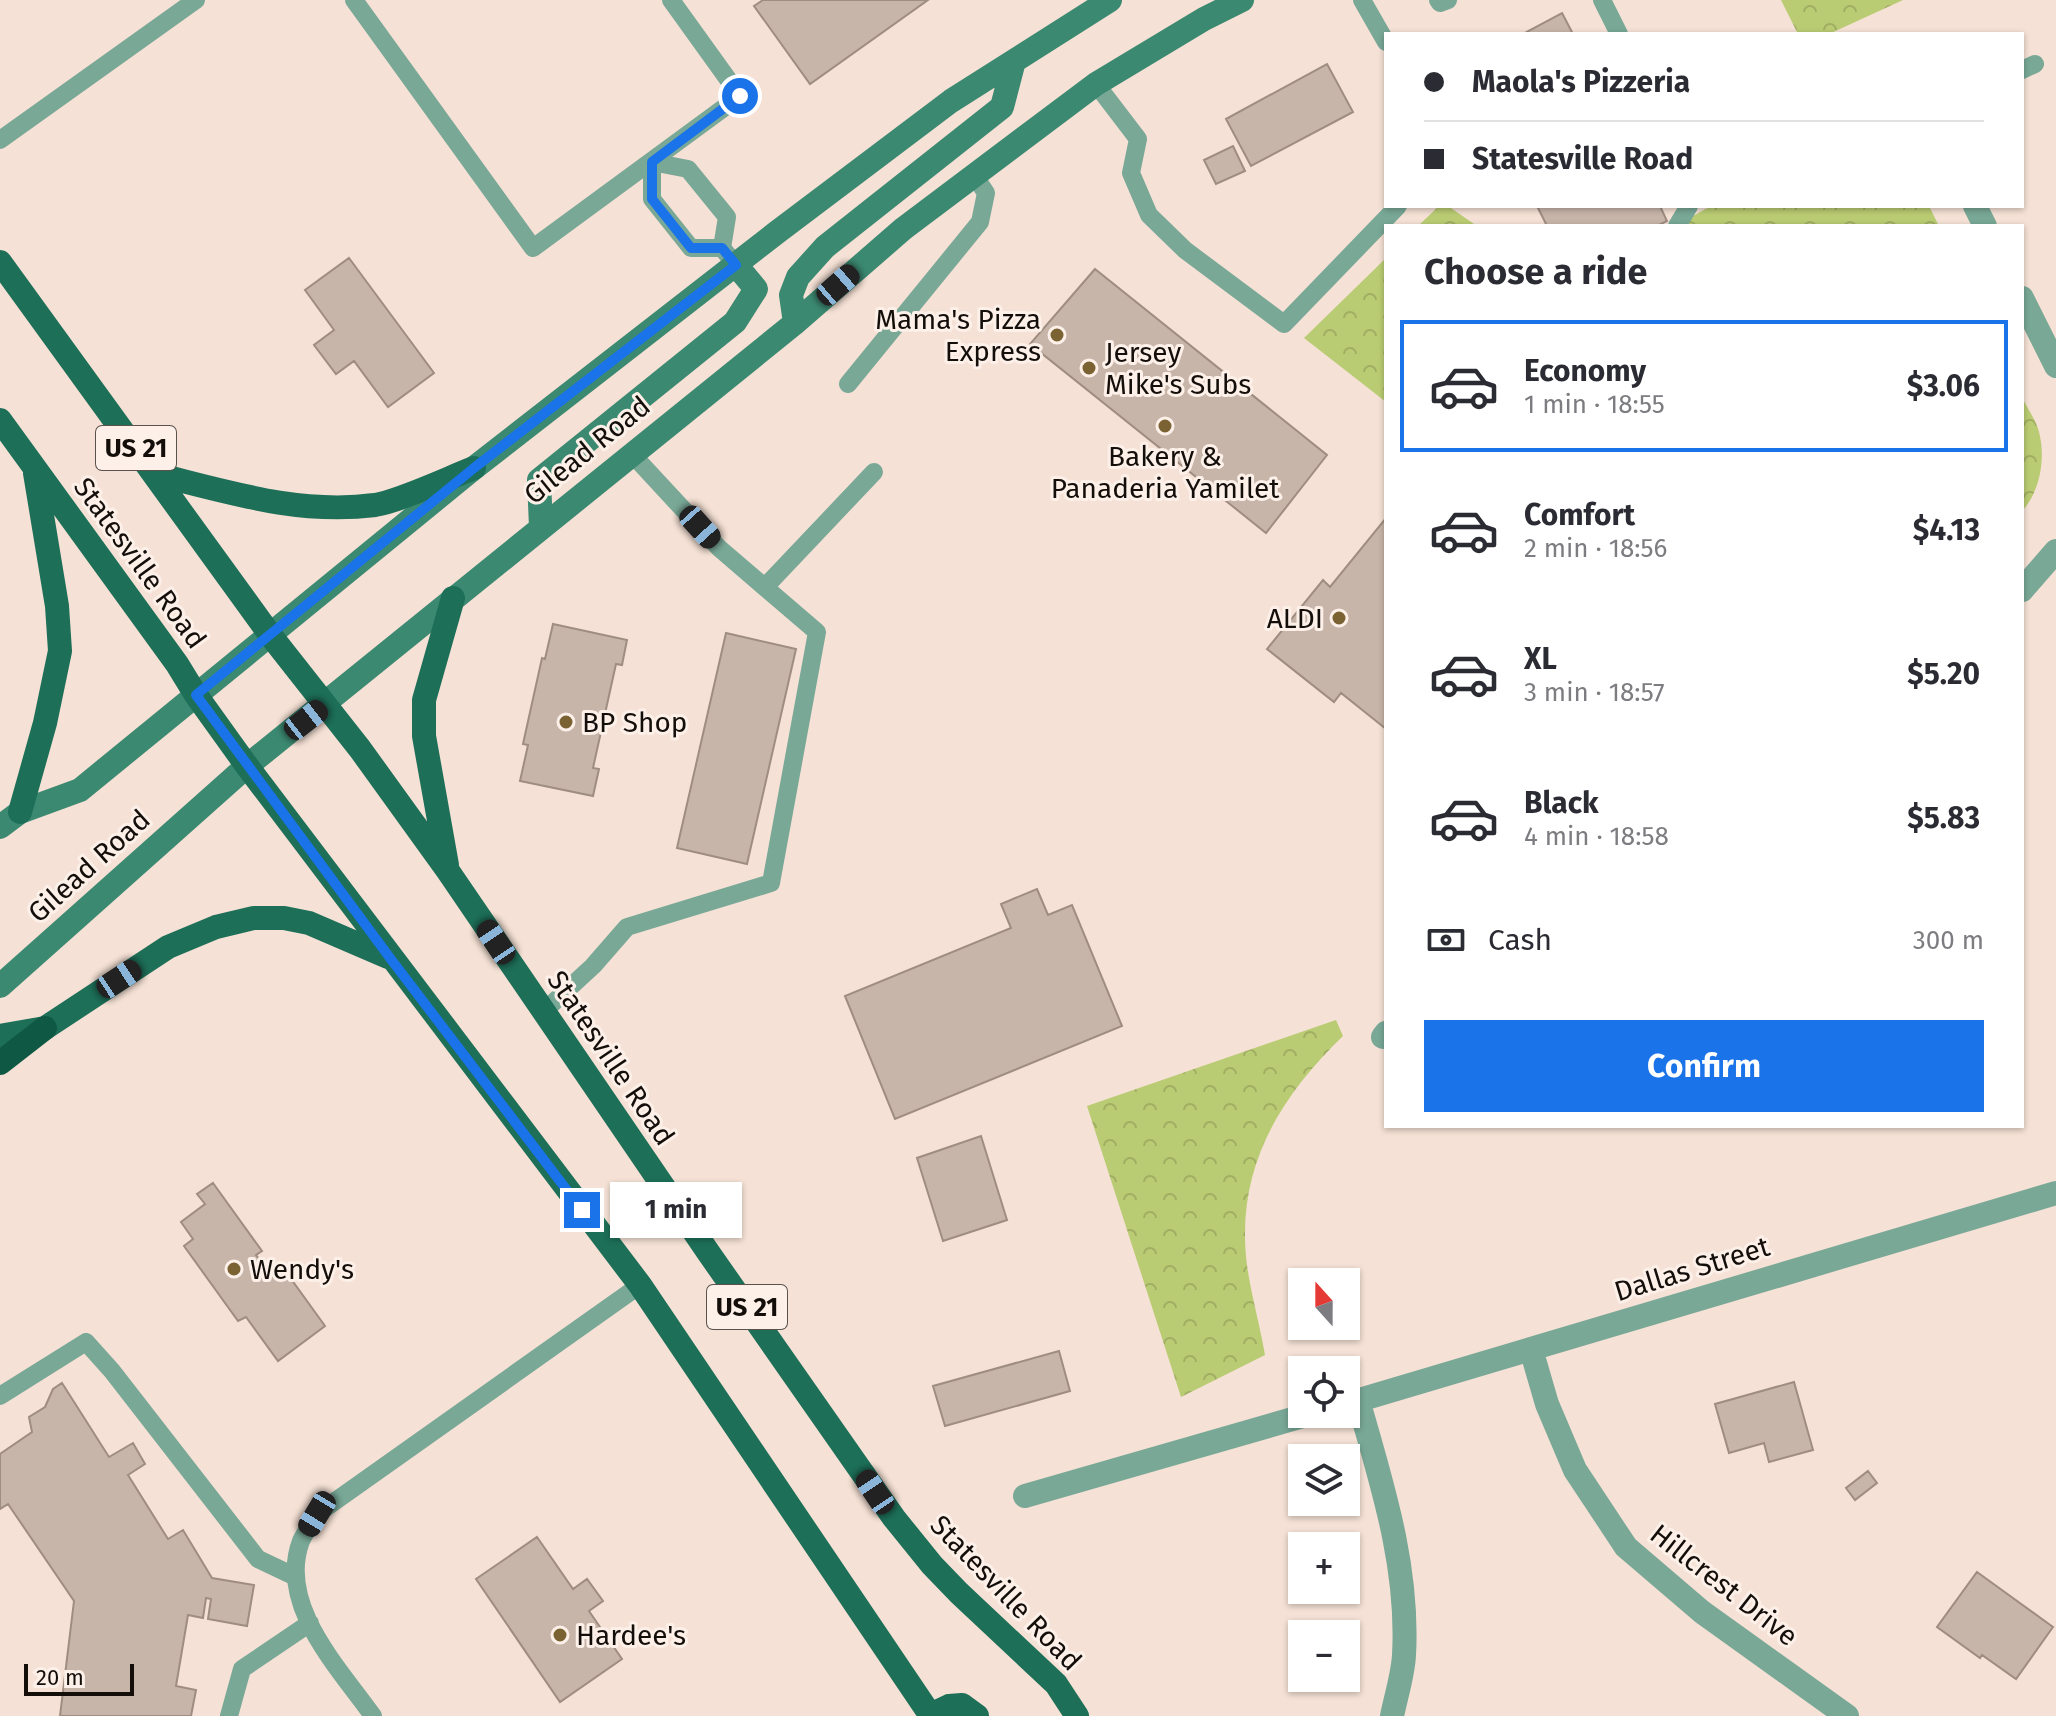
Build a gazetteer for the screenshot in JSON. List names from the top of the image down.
{
  "streets": {
    "main road": ["US 21", "Gilead Road", "Statesville Road"],
    "street": ["Dallas Street", "Hillcrest Drive"]
  },
  "crossings": [
    ["Gilead Road", "Statesville Road"],
    ["Dallas Street", "Hillcrest Drive"]
  ],
  "places": [
    "Mama's Pizza Express",
    "Jersey Mike's Subs",
    "Bakery & Panaderia Yamilet",
    "ALDI",
    "BP Shop",
    "Wendy's",
    "Hardee's"
  ],
  "scale_bar": "20 m",
  "north": "top",
  "page": {
    "banner": ["Maola's Pizzeria", "Statesville Road"],
    "heading": "Choose a ride",
    "list": [
      {
        "name": "Economy",
        "note": "1 min · 18:55",
        "value": "$3.06"
      },
      {
        "name": "Comfort",
        "note": "2 min · 18:56",
        "value": "$4.13"
      },
      {
        "name": "XL",
        "note": "3 min · 18:57",
        "value": "$5.20"
      },
      {
        "name": "Black",
        "note": "4 min · 18:58",
        "value": "$5.83"
      }
    ],
    "pay": ["Cash", "300 m"],
    "buttons": "Confirm",
    "bubble": "1 min",
    "map_buttons": ["+", "−"],
    "scale": "20 m"
  }
}
